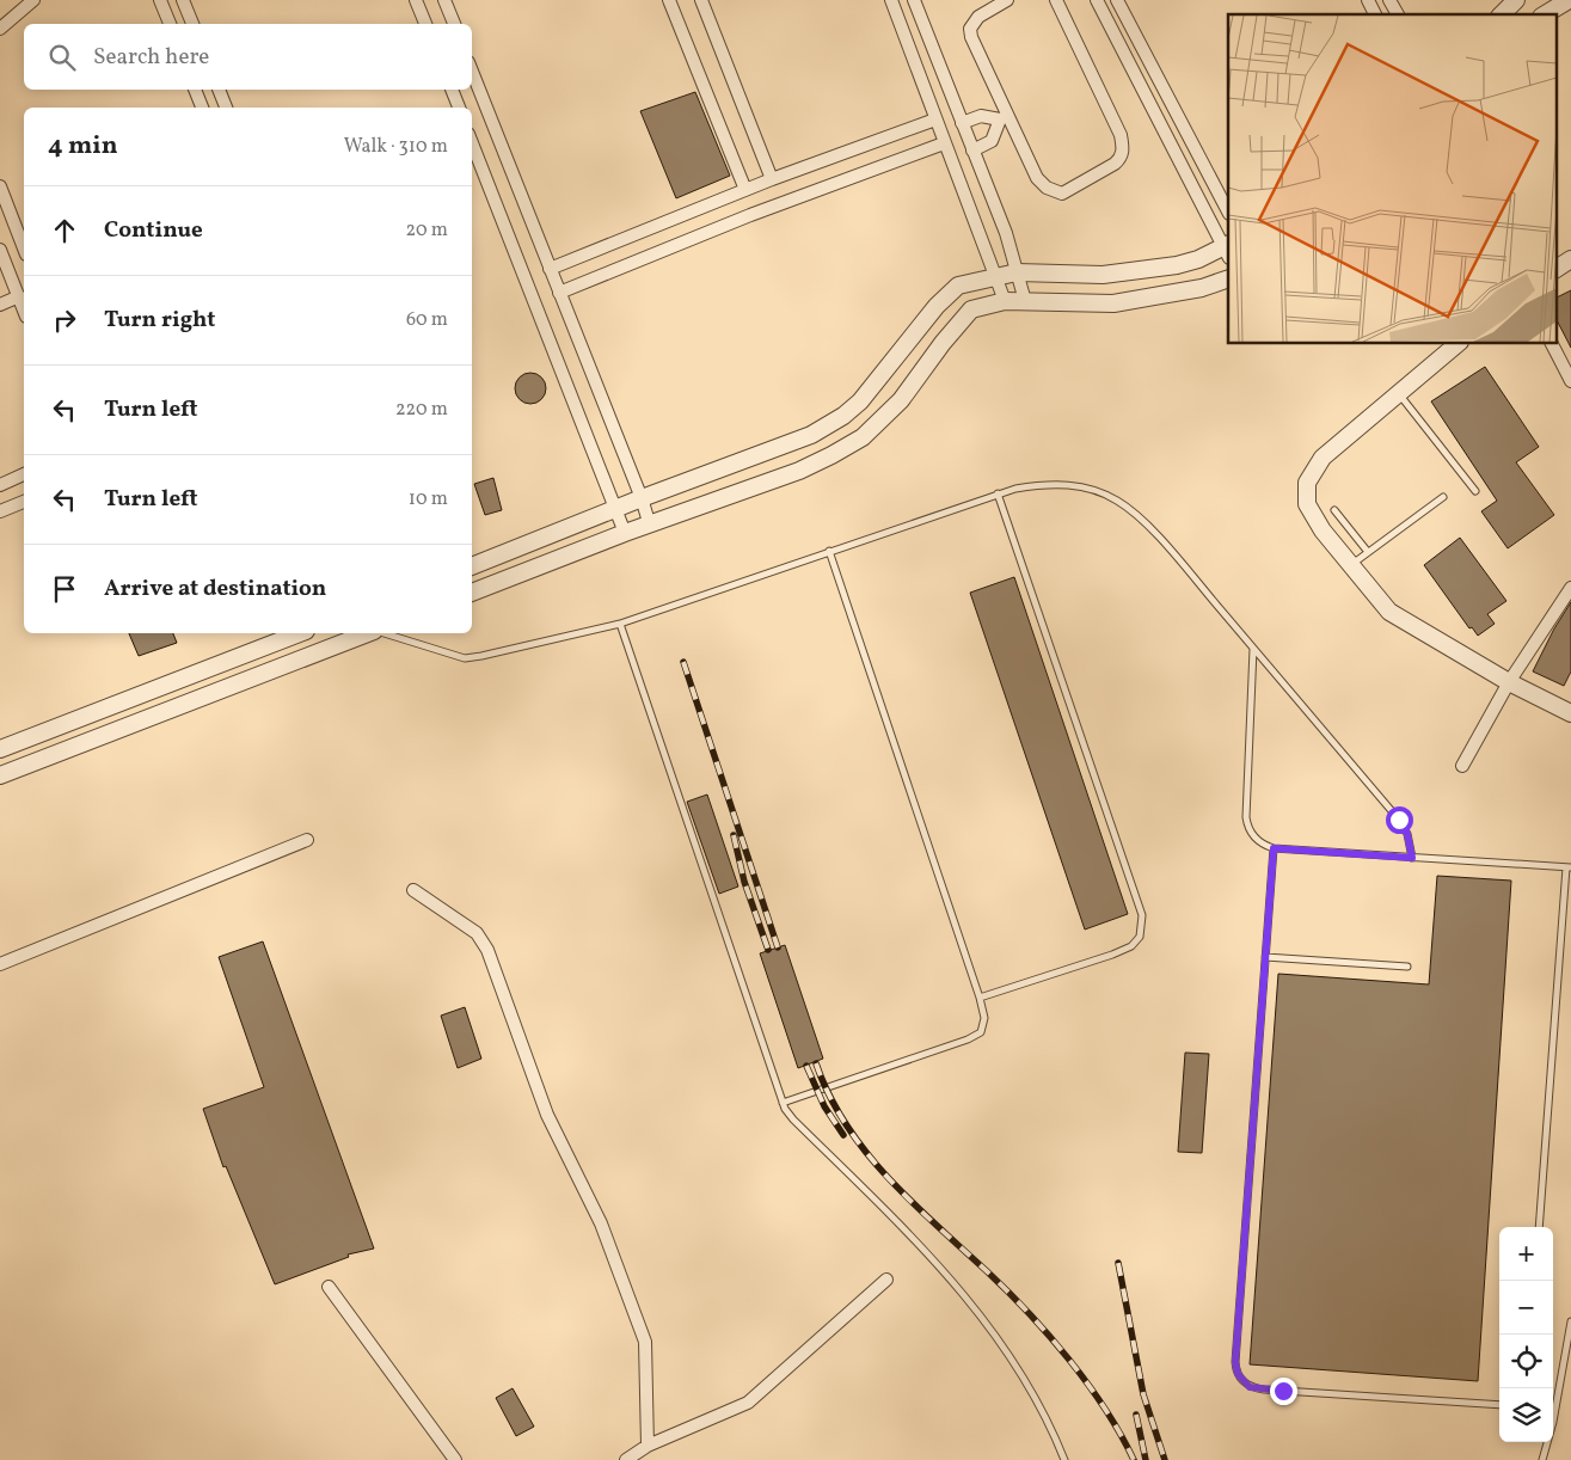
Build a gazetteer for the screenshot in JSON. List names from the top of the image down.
{
  "page": {
    "search": "Search here",
    "heading": ["4 min", "Walk · 310 m"],
    "list": [
      ["Continue", "20 m"],
      ["Turn right", "60 m"],
      ["Turn left", "220 m"],
      ["Turn left", "10 m"],
      "Arrive at destination"
    ],
    "map_buttons": ["+", "−"]
  }
}
